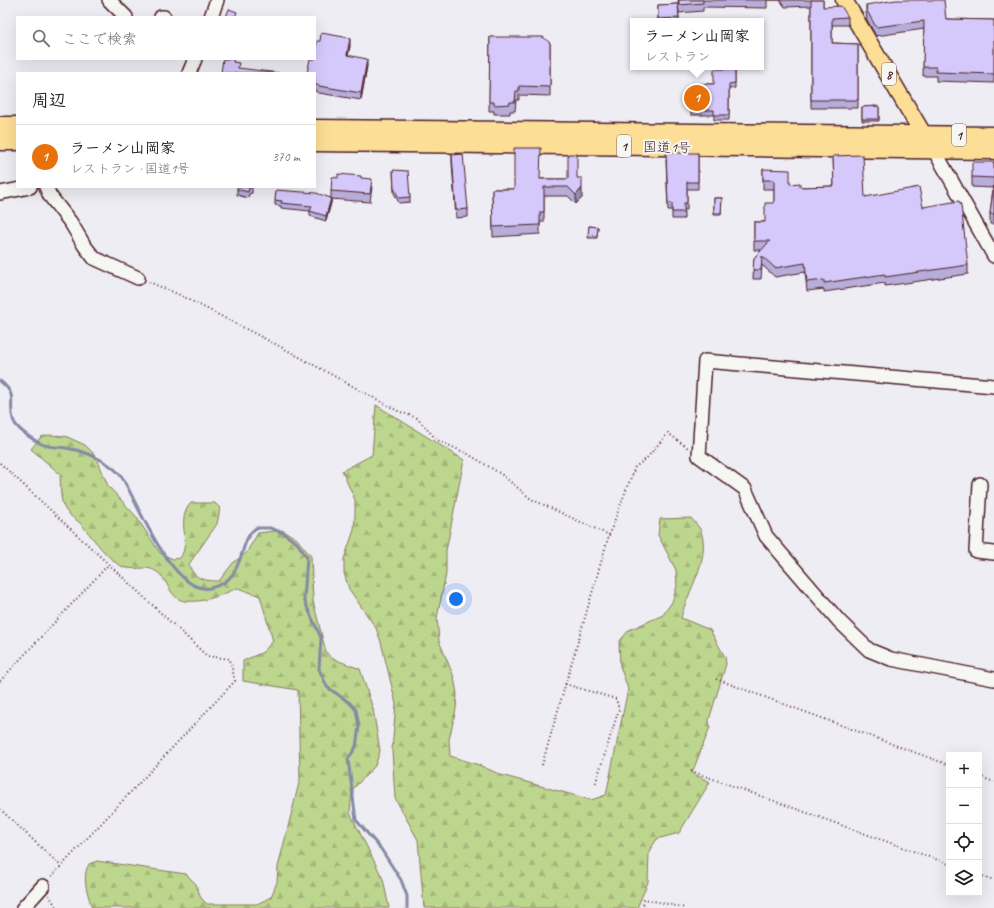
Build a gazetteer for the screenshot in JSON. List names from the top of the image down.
{
  "streets": {
    "highway": ["1", "国道1号"],
    "main road": ["8"]
  },
  "crossings": [
    ["8", "国道1号"]
  ],
  "page": {
    "search": "ここで検索",
    "popup": ["ラーメン山岡家", "レストラン"],
    "heading": "周辺",
    "pins": "1",
    "list": [
      {
        "mark": "1",
        "name": "ラーメン山岡家",
        "note": "レストラン · 国道1号",
        "value": "370 m"
      }
    ],
    "map_buttons": ["+", "−"]
  }
}
